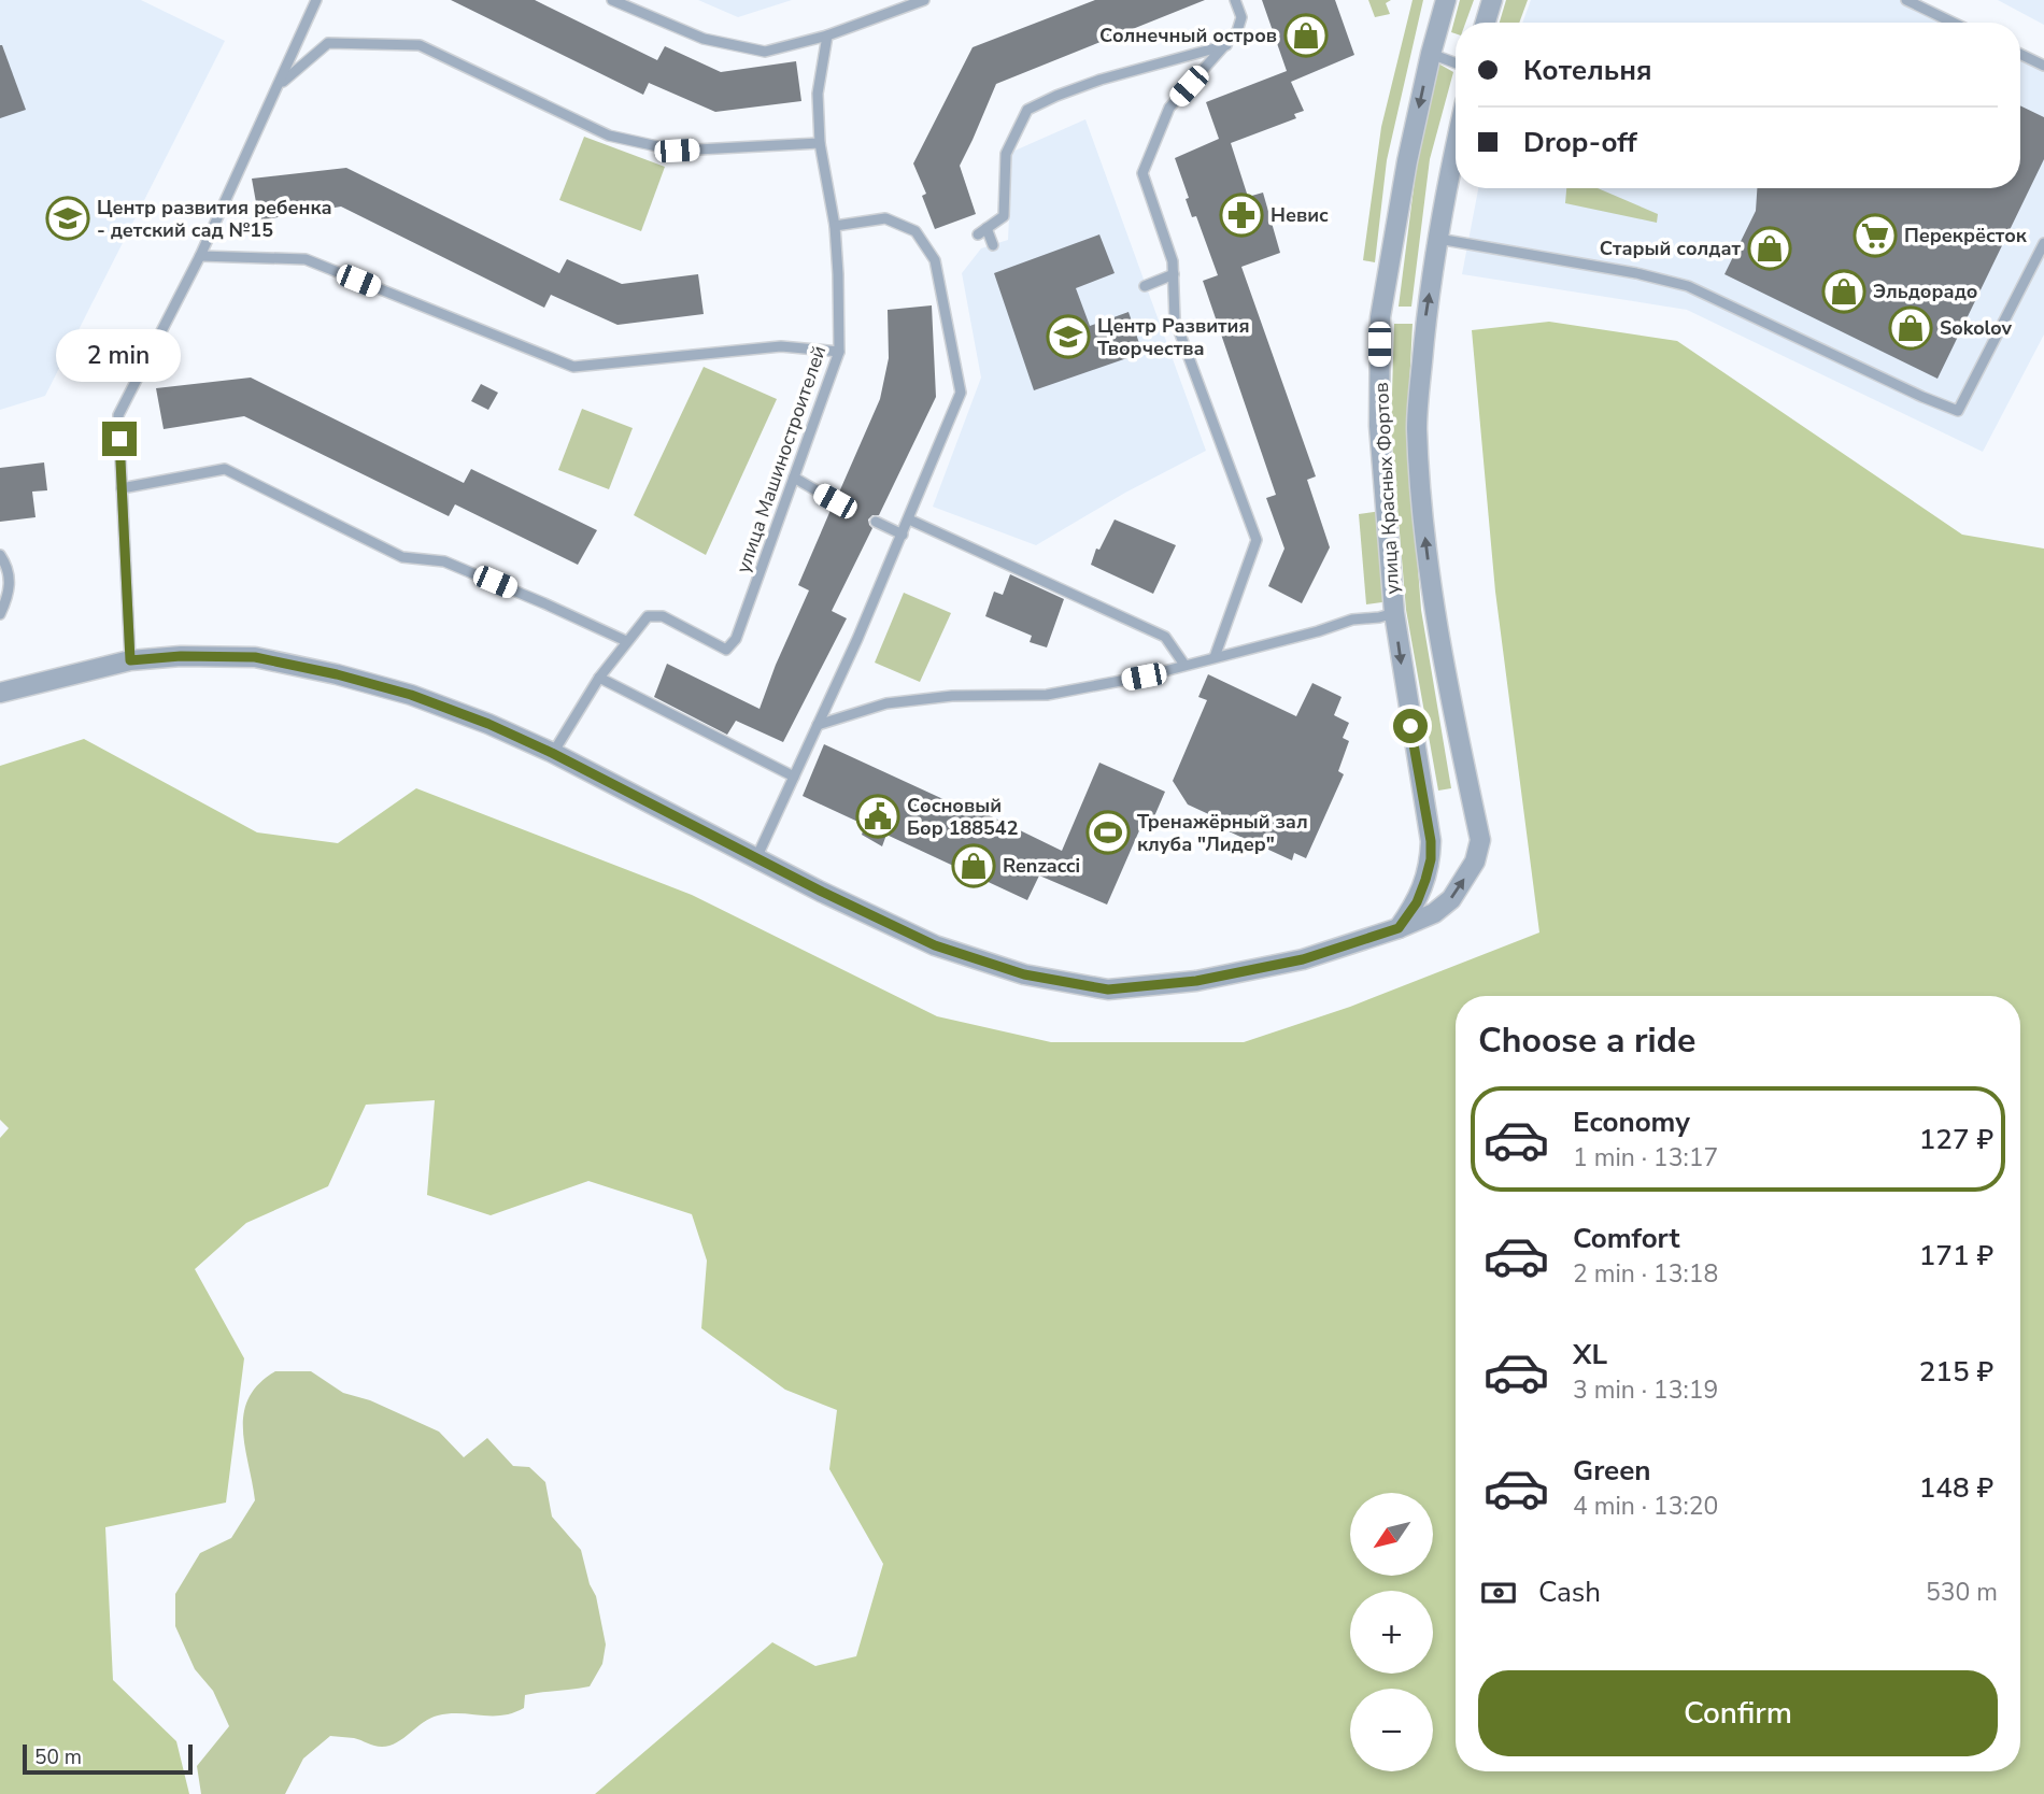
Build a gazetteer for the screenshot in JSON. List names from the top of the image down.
{
  "streets": {
    "street": ["улица Красных Фортов"],
    "lane": ["улица Машиностроителей"]
  },
  "crossings": [
    ["улица Машиностроителей", "улица Красных Фортов"]
  ],
  "places": {
    "shop": [
      "Солнечный остров",
      "Старый солдат",
      "Эльдорадо",
      "Sokolov",
      "Renzacci"
    ],
    "pharmacy": ["Невис"],
    "school or university": ["Центр развития ребенка - детский сад №15", "Центр Развития Творчества"],
    "supermarket": ["Перекрёсток"],
    "public building": ["Сосновый Бор 188542"],
    "sports": ["Тренажёрный зал клуба \"Лидер\""]
  },
  "scale_bar": "50 m",
  "north": "bottom left",
  "page": {
    "banner": ["Котельня", "Drop-off"],
    "bubble": "2 min",
    "heading": "Choose a ride",
    "list": [
      {
        "name": "Economy",
        "note": "1 min · 13:17",
        "value": "127 ₽"
      },
      {
        "name": "Comfort",
        "note": "2 min · 13:18",
        "value": "171 ₽"
      },
      {
        "name": "XL",
        "note": "3 min · 13:19",
        "value": "215 ₽"
      },
      {
        "name": "Green",
        "note": "4 min · 13:20",
        "value": "148 ₽"
      }
    ],
    "map_buttons": ["+", "−"],
    "pay": ["Cash", "530 m"],
    "buttons": "Confirm",
    "scale": "50 m"
  }
}
